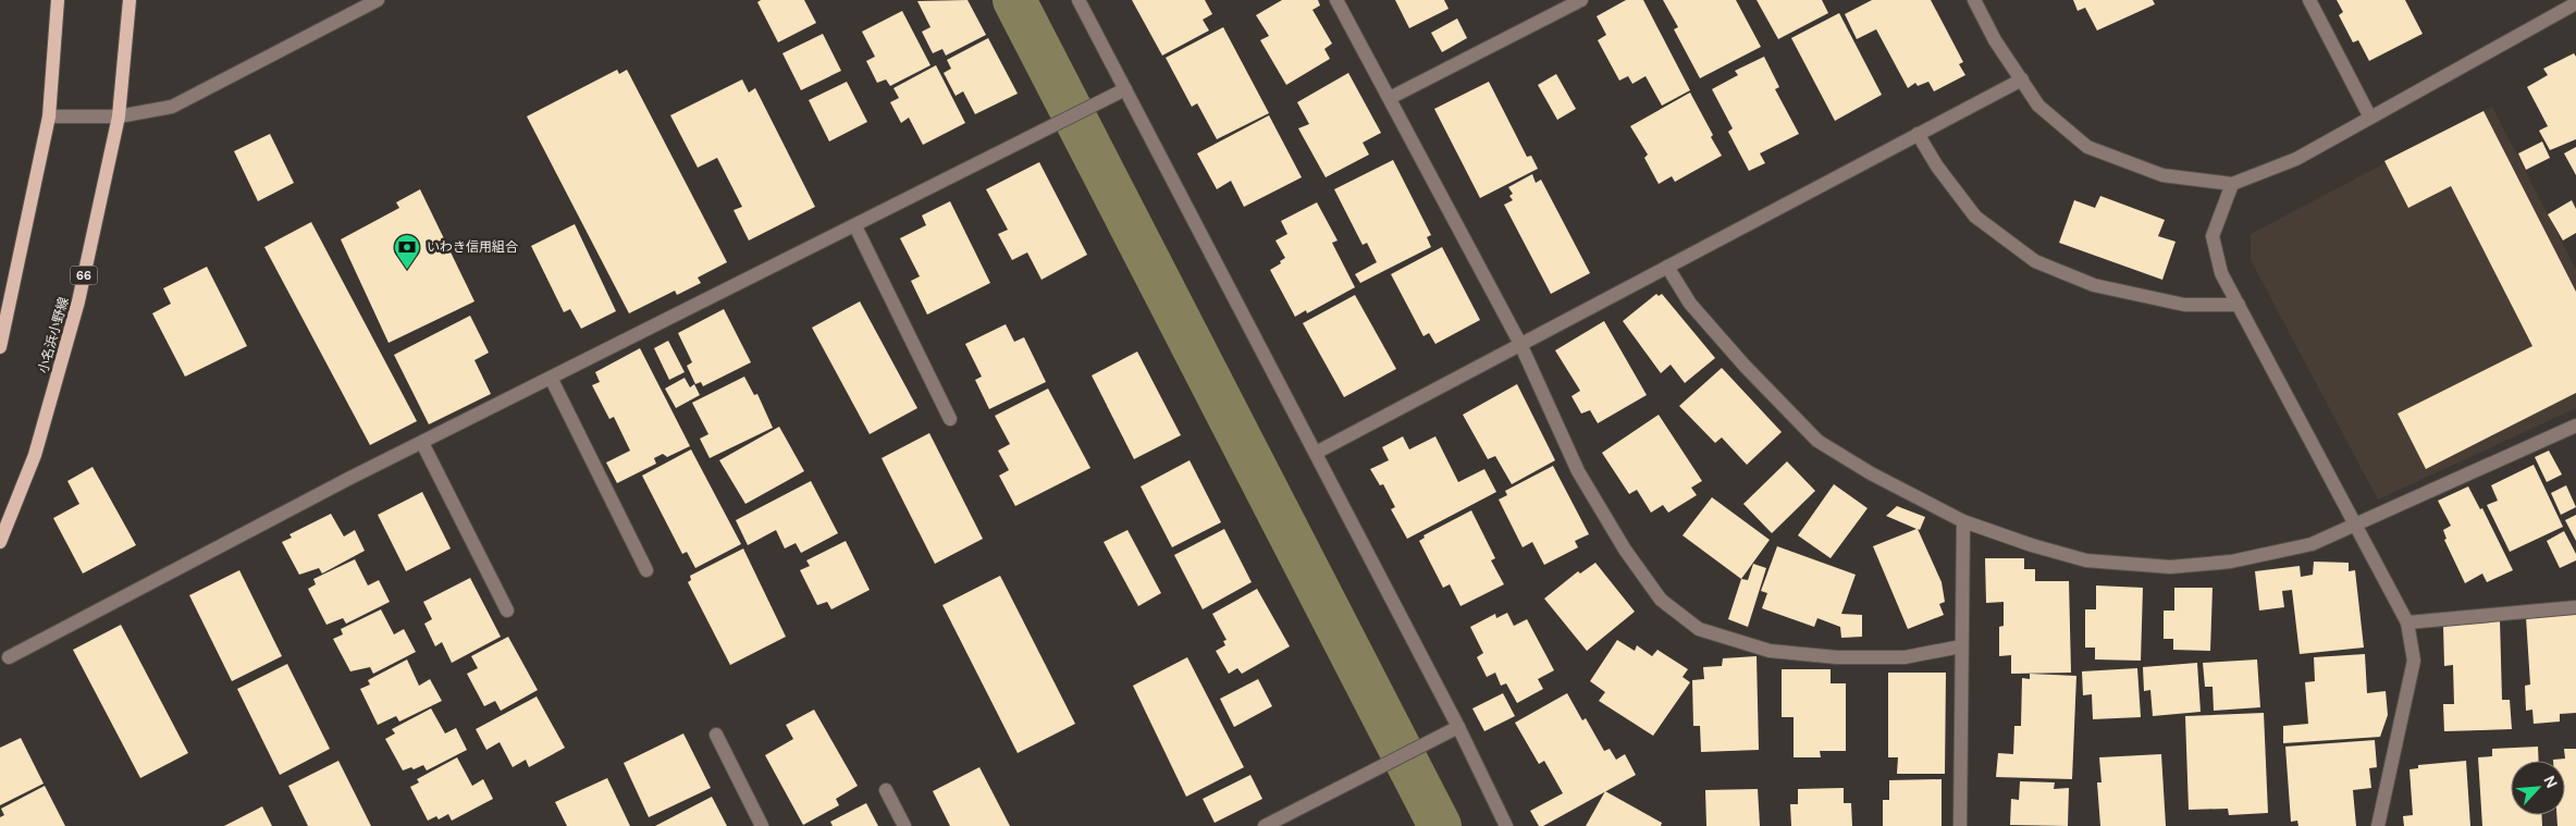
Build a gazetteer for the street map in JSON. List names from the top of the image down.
{
  "streets": {
    "main road": ["66", "小名浜小野線"]
  },
  "places": {
    "bank": ["いわき信用組合"]
  },
  "north": "top right"
}
